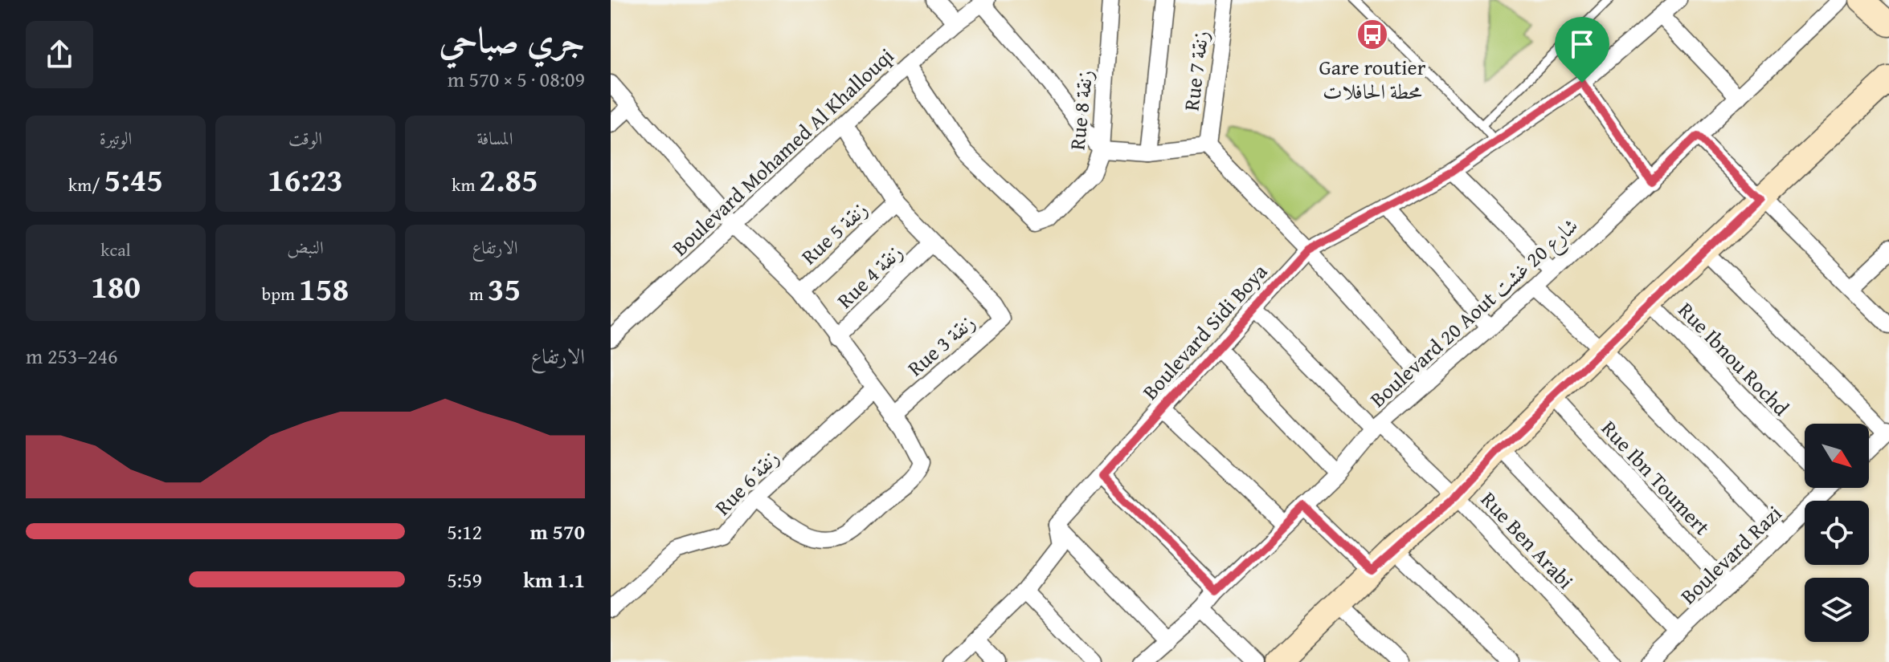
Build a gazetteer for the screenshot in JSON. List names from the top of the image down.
{
  "streets": {
    "street": [
      "Rue 7 زنقة",
      "Rue 8 زنقة",
      "Boulevard Mohamed Al Khallouqi",
      "Rue 5 زنقة",
      "Rue 4 زنقة",
      "Boulevard 20 Aout شارع 20 غشت",
      "Boulevard Sidi Boya",
      "Rue 3 زنقة",
      "Rue Ibnou Rochd",
      "Rue Ibn Toumert",
      "Rue 6 زنقة",
      "Rue Ben Arabi",
      "Boulevard Razi"
    ]
  },
  "crossings": [
    ["Rue 8 زنقة", "Boulevard Mohamed Al Khallouqi"],
    ["Rue 4 زنقة", "Rue 3 زنقة"],
    ["Boulevard 20 Aout شارع 20 غشت", "Rue Ben Arabi"],
    ["Boulevard Sidi Boya", "Rue Ben Arabi"],
    ["Rue Ibn Toumert", "Boulevard Razi"]
  ],
  "places": {
    "bus stop": ["Gare routier محطة الحافلات"]
  },
  "north": "bottom right",
  "page": {
    "heading": ["جري صباحي", "08:09 · 5 × 570 m"],
    "stats": [
      ["المسافة", "2.85 km"],
      ["الوقت", "16:23"],
      ["الوتيرة", "5:45 /km"],
      ["الارتفاع", "35 m"],
      ["النبض", "158 bpm"],
      ["kcal", "180"]
    ],
    "chart": ["الارتفاع", "246–253 m"],
    "list": [
      {
        "name": "570 m",
        "note": "5:12"
      },
      {
        "name": "1.1 km",
        "note": "5:59"
      }
    ]
  }
}
